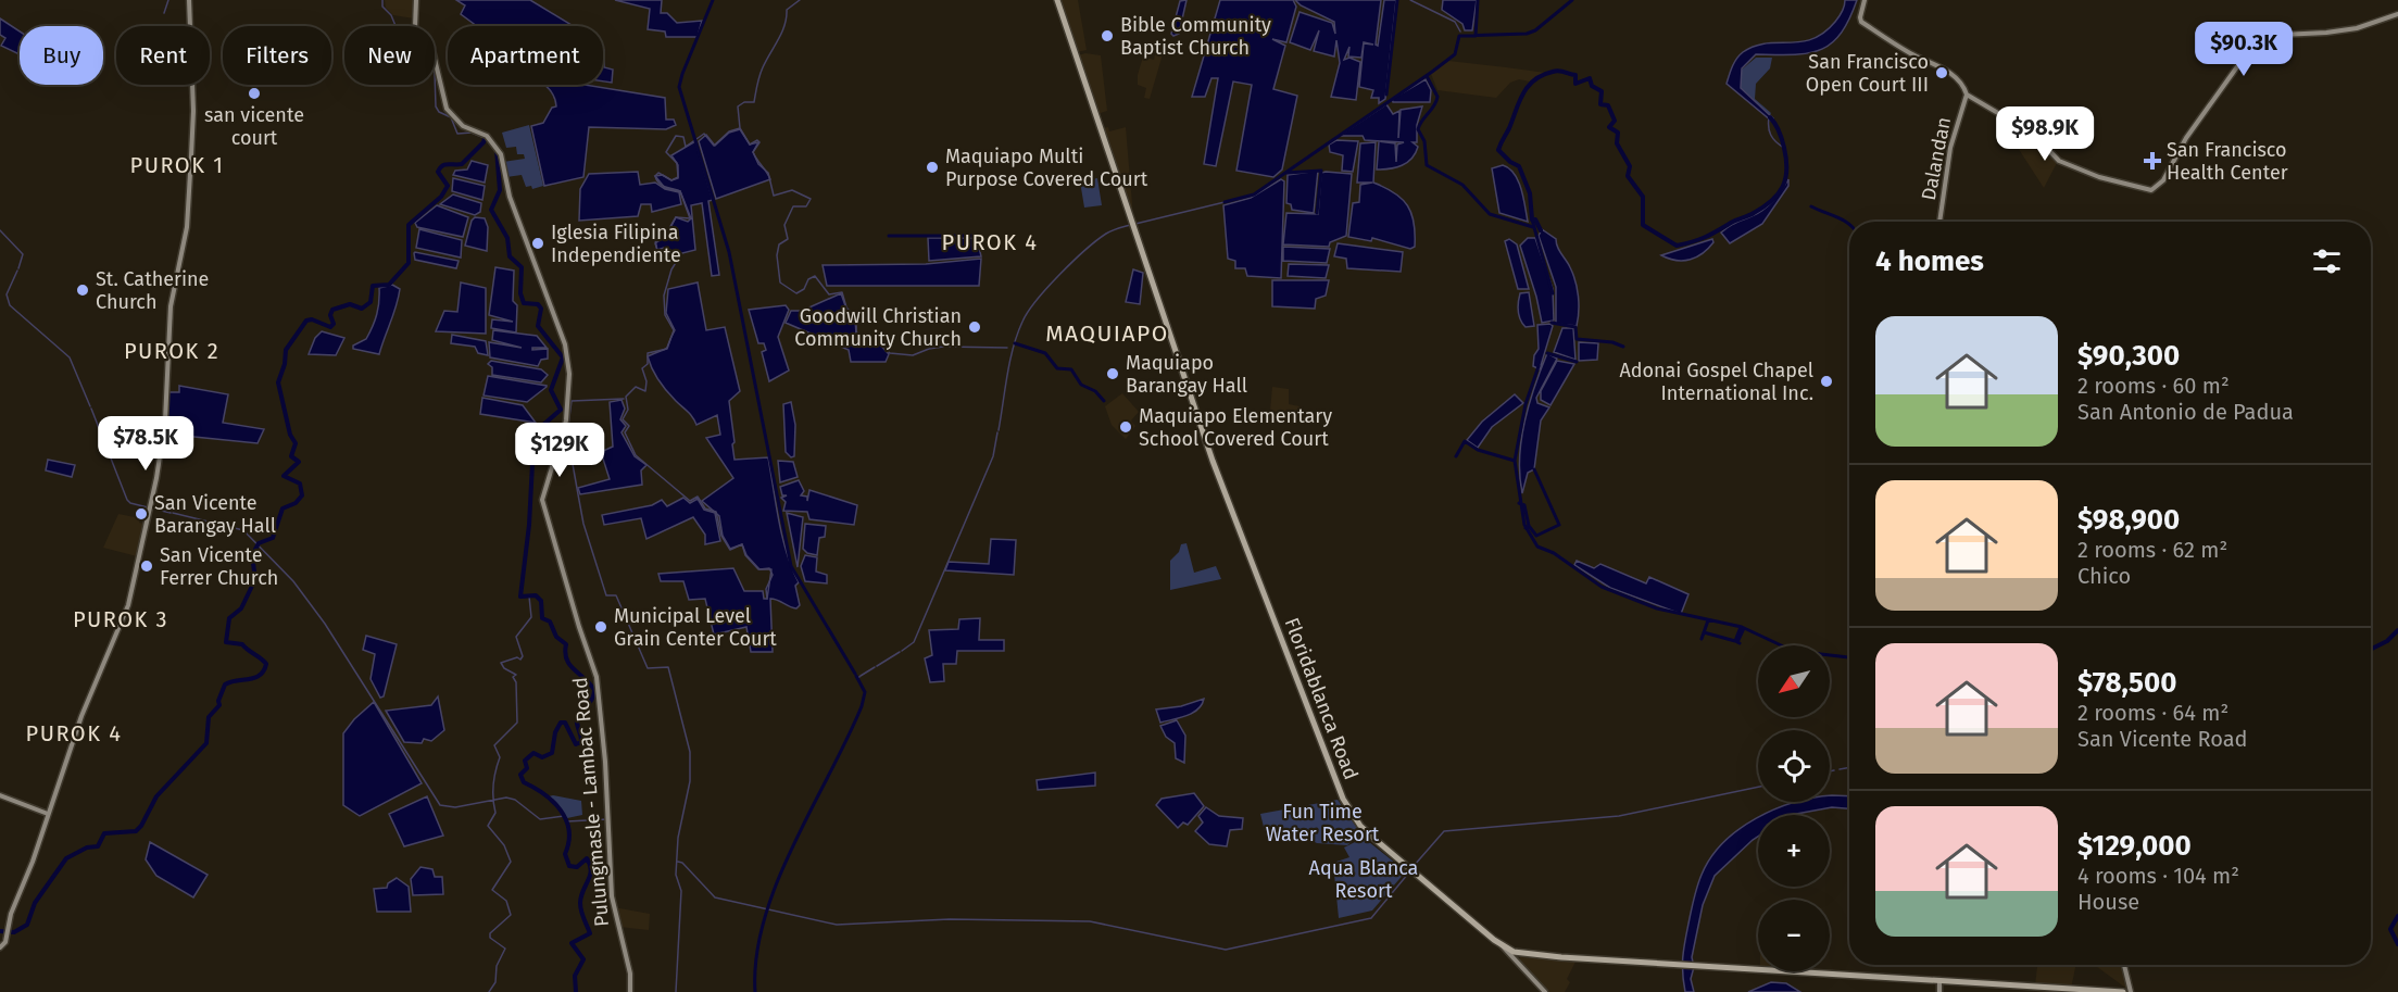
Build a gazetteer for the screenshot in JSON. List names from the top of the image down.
{
  "streets": {
    "main road": ["Floridablanca Road"],
    "street": ["Dalandan", "Pulungmasle - Lambac Road"]
  },
  "districts": [
    "PUROK 1",
    "PUROK 4",
    "MAQUIAPO",
    "PUROK 2",
    "PUROK 3",
    "PUROK 4"
  ],
  "parks": ["Fun Time Water Resort", "Aqua Blanca Resort"],
  "places": {
    "other": [
      "Bible Community Baptist Church",
      "San Francisco Open Court III",
      "san vicente court",
      "Maquiapo Multi Purpose Covered Court",
      "Iglesia Filipina Independiente",
      "St. Catherine Church",
      "Goodwill Christian Community Church",
      "Maquiapo Barangay Hall",
      "Adonai Gospel Chapel International Inc.",
      "Maquiapo Elementary School Covered Court",
      "San Vicente Barangay Hall",
      "San Vicente Ferrer Church",
      "Municipal Level Grain Center Court"
    ],
    "health": ["San Francisco Health Center"]
  },
  "north": "bottom left",
  "page": {
    "price": [
      "$90.3K",
      "$98.9K",
      "$78.5K",
      "$129K"
    ],
    "chip": [
      "Buy",
      "Rent",
      "Filters",
      "New",
      "Apartment"
    ],
    "heading": "4 homes",
    "list": [
      {
        "name": "$90,300",
        "note": "2 rooms · 60 m² · San Antonio de Padua"
      },
      {
        "name": "$98,900",
        "note": "2 rooms · 62 m² · Chico"
      },
      {
        "name": "$78,500",
        "note": "2 rooms · 64 m² · San Vicente Road"
      },
      {
        "name": "$129,000",
        "note": "4 rooms · 104 m² · House"
      }
    ],
    "map_buttons": ["+", "−"]
  }
}
